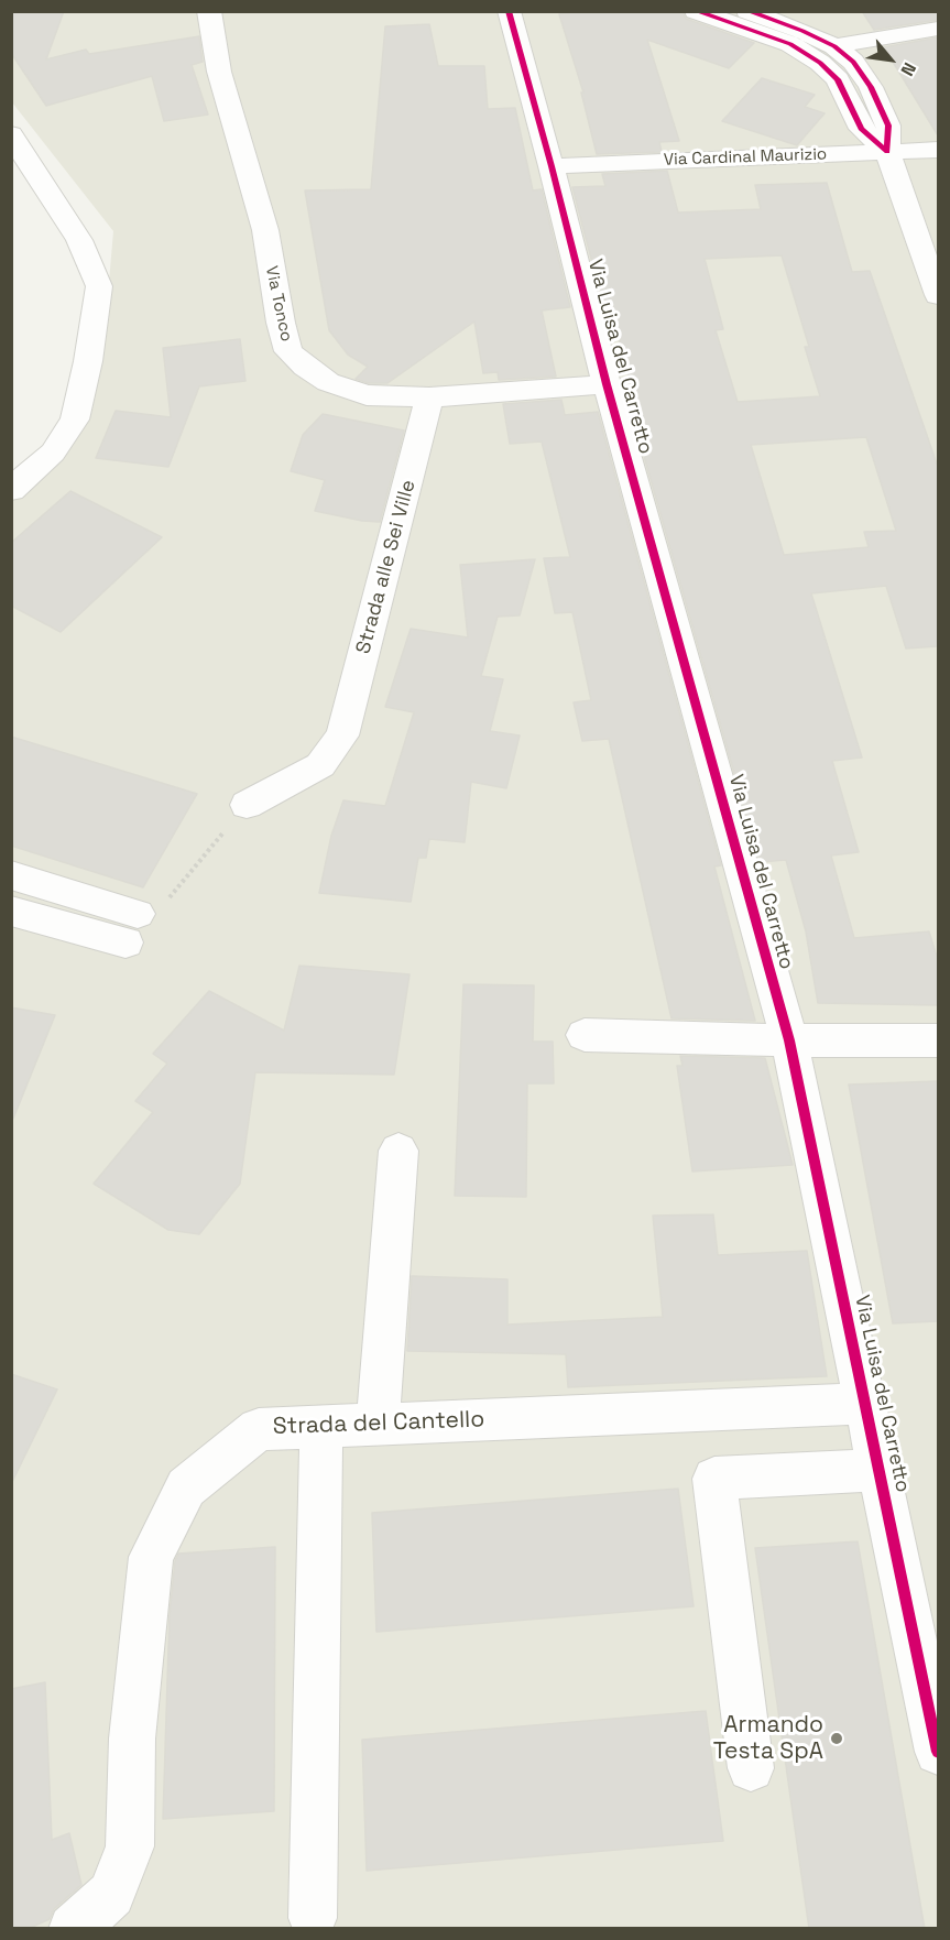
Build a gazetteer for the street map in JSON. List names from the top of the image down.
{
  "streets": {
    "street": [
      "Via Cardinal Maurizio",
      "Via Tonco",
      "Via Luisa del Carretto",
      "Strada alle Sei Ville",
      "Strada del Cantello"
    ]
  },
  "crossings": [
    ["Via Cardinal Maurizio", "Via Luisa del Carretto"],
    ["Via Tonco", "Via Luisa del Carretto"],
    ["Via Tonco", "Strada alle Sei Ville"],
    ["Via Luisa del Carretto", "Strada del Cantello"]
  ],
  "places": ["Armando Testa SpA"],
  "north": "bottom right"
}
